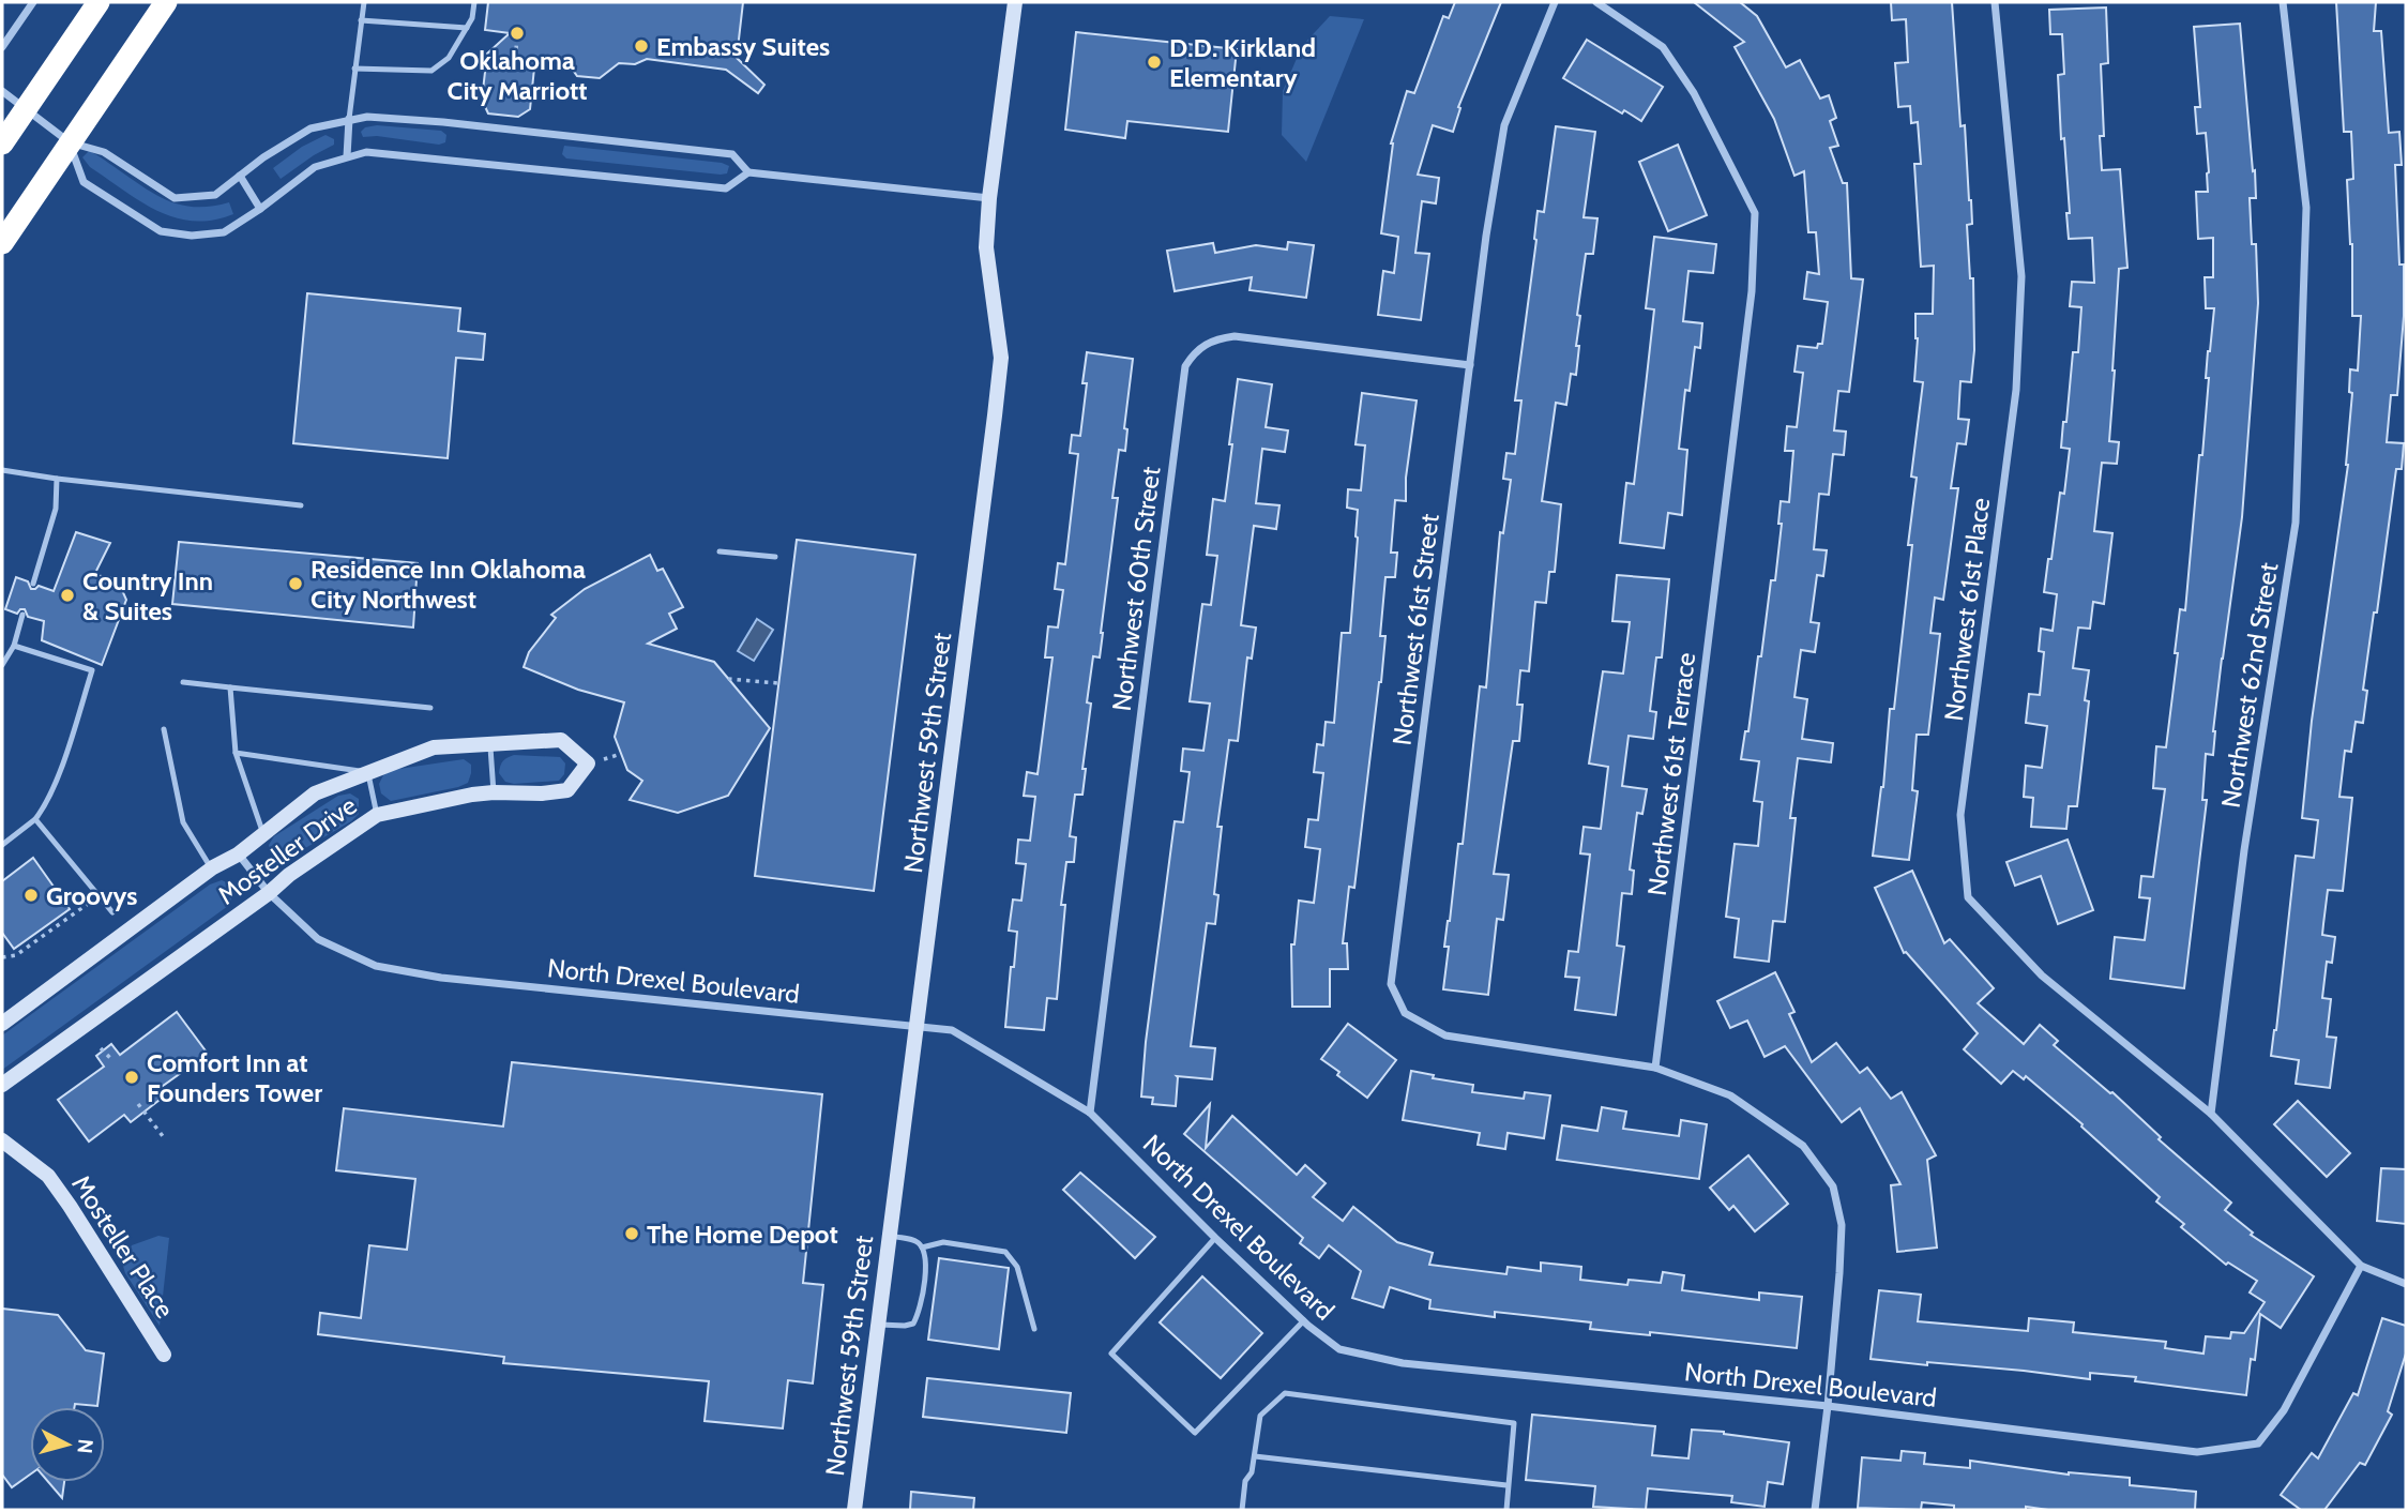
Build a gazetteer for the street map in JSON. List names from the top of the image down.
{
  "streets": {
    "street": [
      "Northwest 60th Street",
      "Northwest 61st Place",
      "Northwest 61st Street",
      "Northwest 62nd Street",
      "Northwest 59th Street",
      "Northwest 61st Terrace",
      "Mosteller Drive",
      "North Drexel Boulevard",
      "Mosteller Place"
    ]
  },
  "crossings": [
    ["Northwest 60th Street", "Northwest 61st Street"],
    ["Northwest 60th Street", "North Drexel Boulevard"],
    ["Northwest 61st Place", "Northwest 62nd Street"],
    ["Northwest 61st Street", "Northwest 61st Terrace"],
    ["Northwest 59th Street", "North Drexel Boulevard"],
    ["Mosteller Drive", "North Drexel Boulevard"]
  ],
  "places": [
    "Oklahoma City Marriott",
    "Embassy Suites",
    "D.D. Kirkland Elementary",
    "Residence Inn Oklahoma City Northwest",
    "Country Inn & Suites",
    "Groovys",
    "Comfort Inn at Founders Tower",
    "The Home Depot"
  ],
  "north": "right"
}
